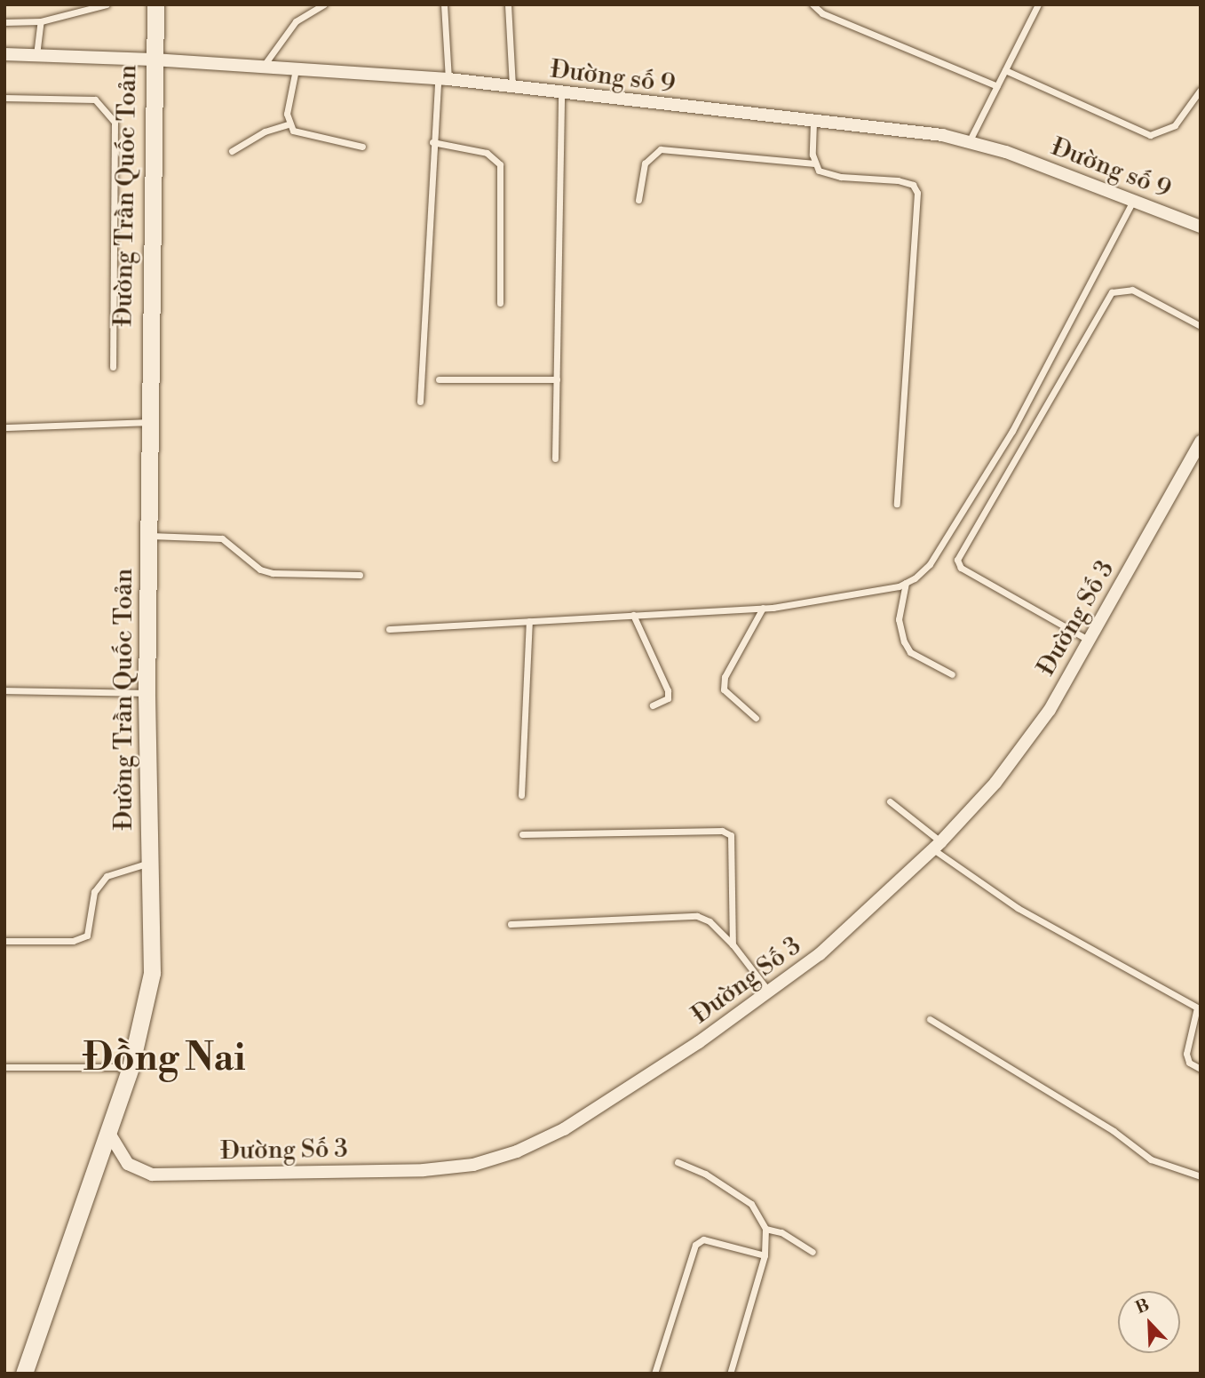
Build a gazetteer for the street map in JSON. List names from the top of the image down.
{
  "streets": {
    "main road": ["Đường Trần Quốc Toản"],
    "street": ["Đường số 9", "Đường Số 3"]
  },
  "crossings": [
    ["Đường số 9", "Đường Trần Quốc Toản"],
    ["Đường Trần Quốc Toản", "Đường Số 3"]
  ],
  "districts": ["Đồng Nai"],
  "north": "top left"
}
